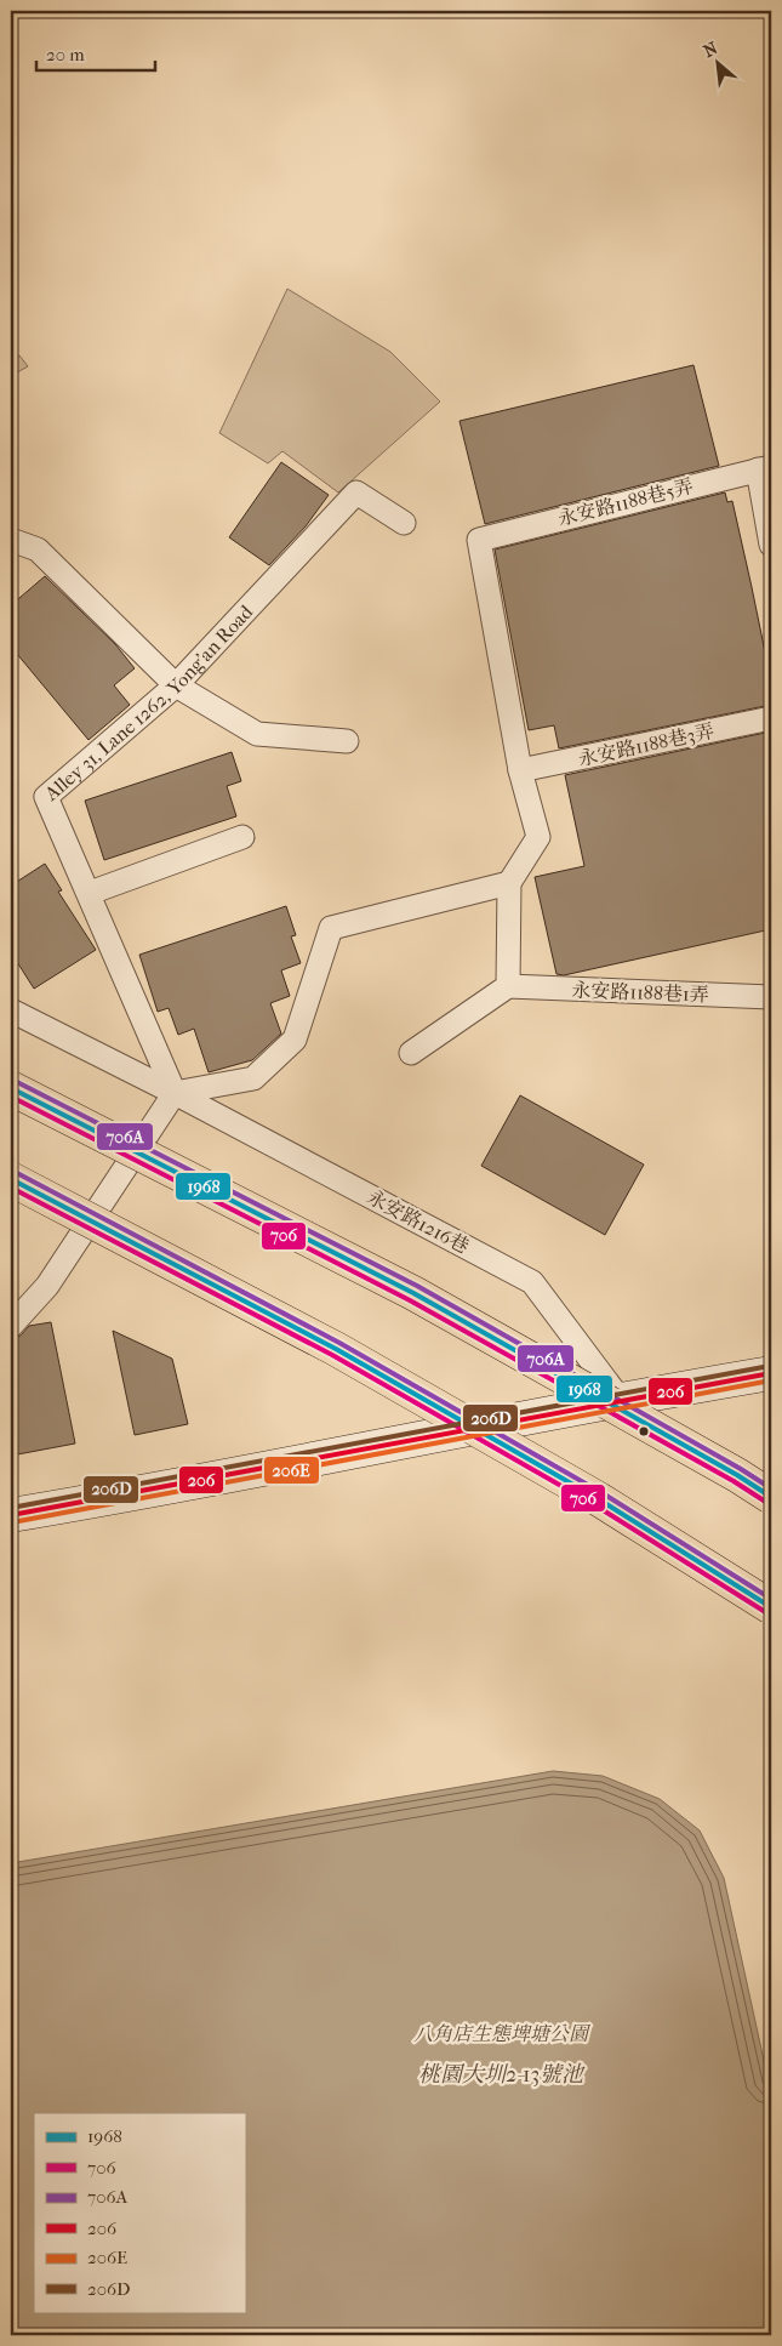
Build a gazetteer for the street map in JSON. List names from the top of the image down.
{
  "streets": {
    "lane": [
      "永安路1188巷5弄",
      "Alley 31, Lane 1262, Yong'an Road",
      "永安路1188巷3弄",
      "永安路1188巷1弄",
      "永安路1216巷"
    ]
  },
  "crossings": [
    ["永安路1188巷5弄", "永安路1188巷3弄"],
    ["Alley 31, Lane 1262, Yong'an Road", "永安路1216巷"]
  ],
  "water": ["桃園大圳2-13號池"],
  "parks": ["八角店生態埤塘公園"],
  "lines": [
    "transit line 706A",
    "transit line 1968",
    "transit line 706",
    "transit line 206D",
    "transit line 206",
    "transit line 206E"
  ],
  "legend": [
    "1968",
    "706",
    "706A",
    "206",
    "206E",
    "206D"
  ],
  "scale_bar": "20 m",
  "north": "top left"
}
